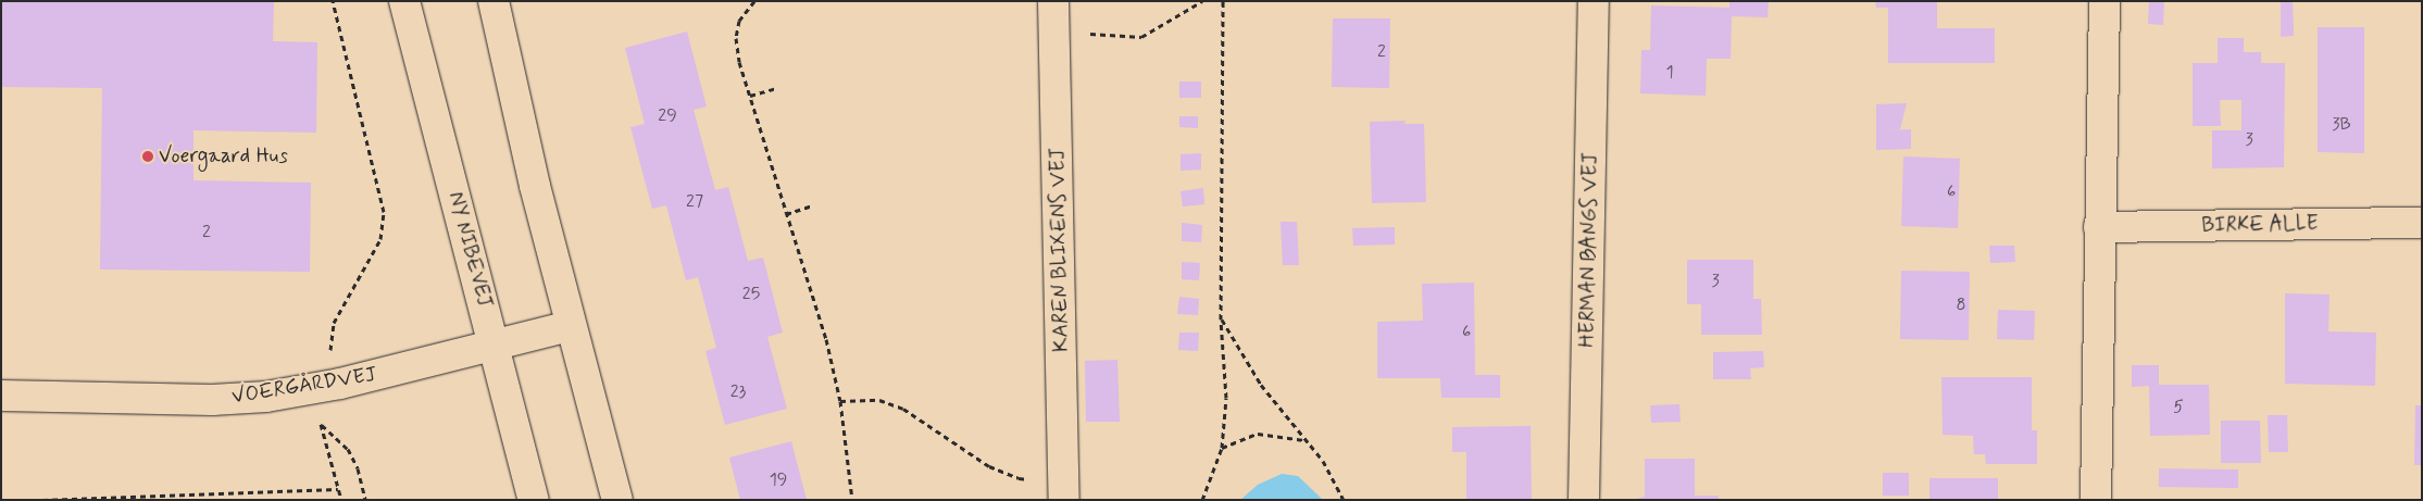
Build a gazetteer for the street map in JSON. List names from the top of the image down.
{
  "streets": {
    "street": [
      "BIRKE ALLE",
      "NY NIBEVEJ",
      "KAREN BLIXENS VEJ",
      "HERMAN BANGS VEJ",
      "VOERGÅRDVEJ"
    ]
  },
  "crossings": [
    ["NY NIBEVEJ", "VOERGÅRDVEJ"]
  ],
  "places": ["Voergaard Hus"],
  "house_numbers": [
    "2",
    "1",
    "29",
    "3B",
    "3",
    "6",
    "27",
    "2",
    "3",
    "25",
    "8",
    "6",
    "23",
    "5",
    "19"
  ]
}
